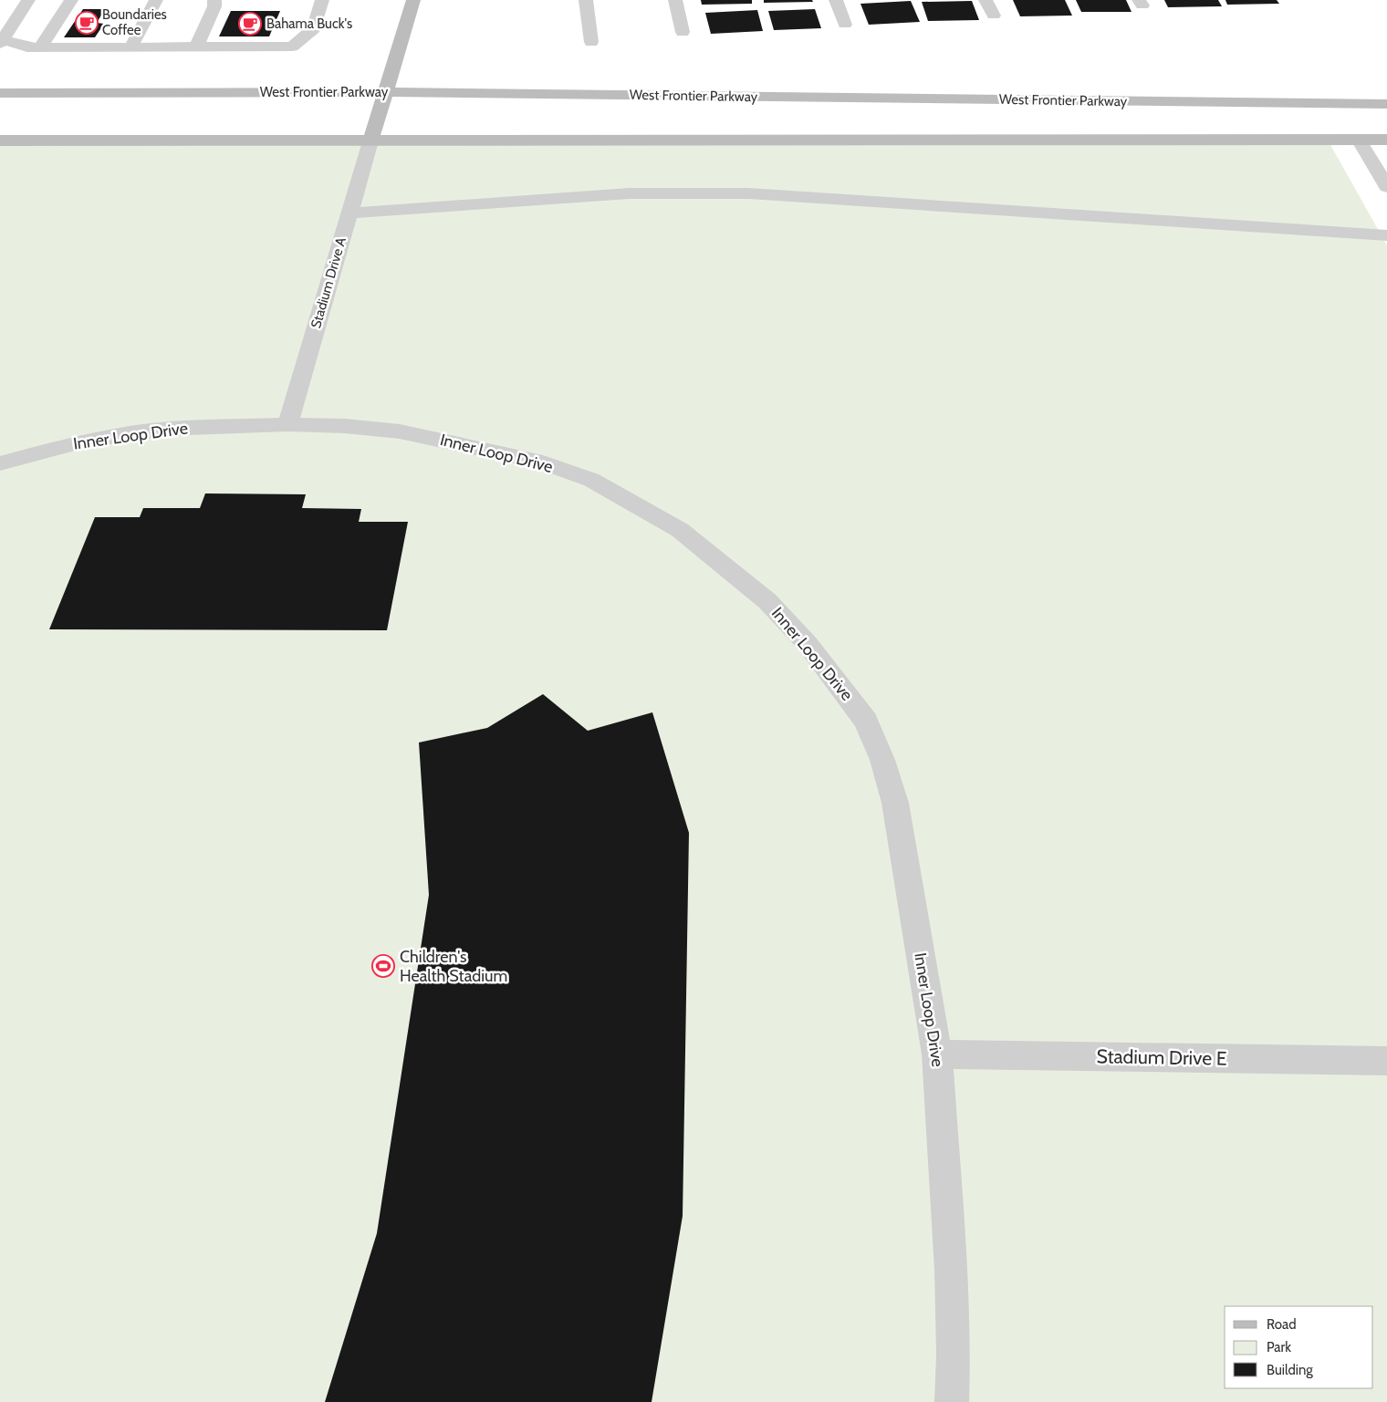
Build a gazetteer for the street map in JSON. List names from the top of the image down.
{
  "streets": {
    "street": [
      "West Frontier Parkway",
      "Stadium Drive A",
      "Inner Loop Drive",
      "Stadium Drive E"
    ]
  },
  "crossings": [
    ["Stadium Drive A", "Inner Loop Drive"],
    ["Inner Loop Drive", "Stadium Drive E"]
  ],
  "places": {
    "cafe": ["Boundaries Coffee", "Bahama Buck's"],
    "sports": ["Children's Health Stadium"]
  },
  "legend": ["Road", "Park", "Building"]
}
